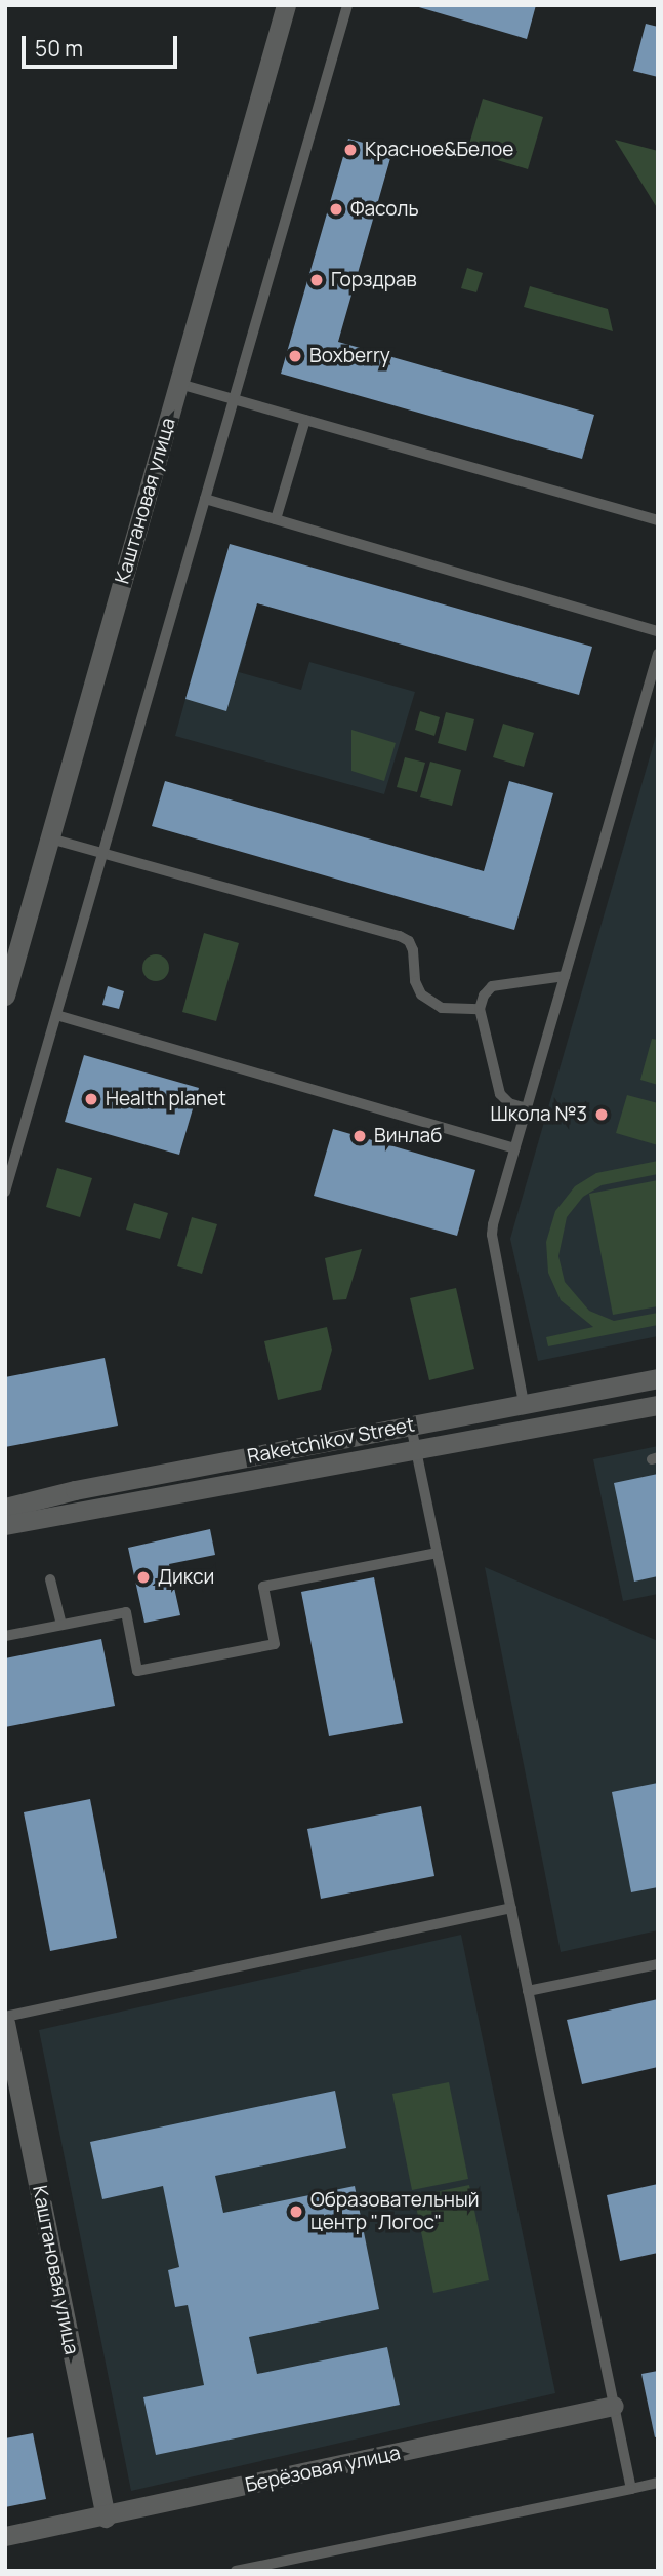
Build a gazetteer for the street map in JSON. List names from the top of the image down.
{
  "streets": {
    "street": ["Каштановая улица", "Raketchikov Street", "Берёзовая улица"]
  },
  "crossings": [
    ["Каштановая улица", "Берёзовая улица"]
  ],
  "places": [
    "Красное&Белое",
    "Фасоль",
    "Горздрав",
    "Boxberry",
    "Health planet",
    "Школа №3",
    "Винлаб",
    "Дикси",
    "Образовательный центр \"Логос\""
  ],
  "scale_bar": "50 m"
}
